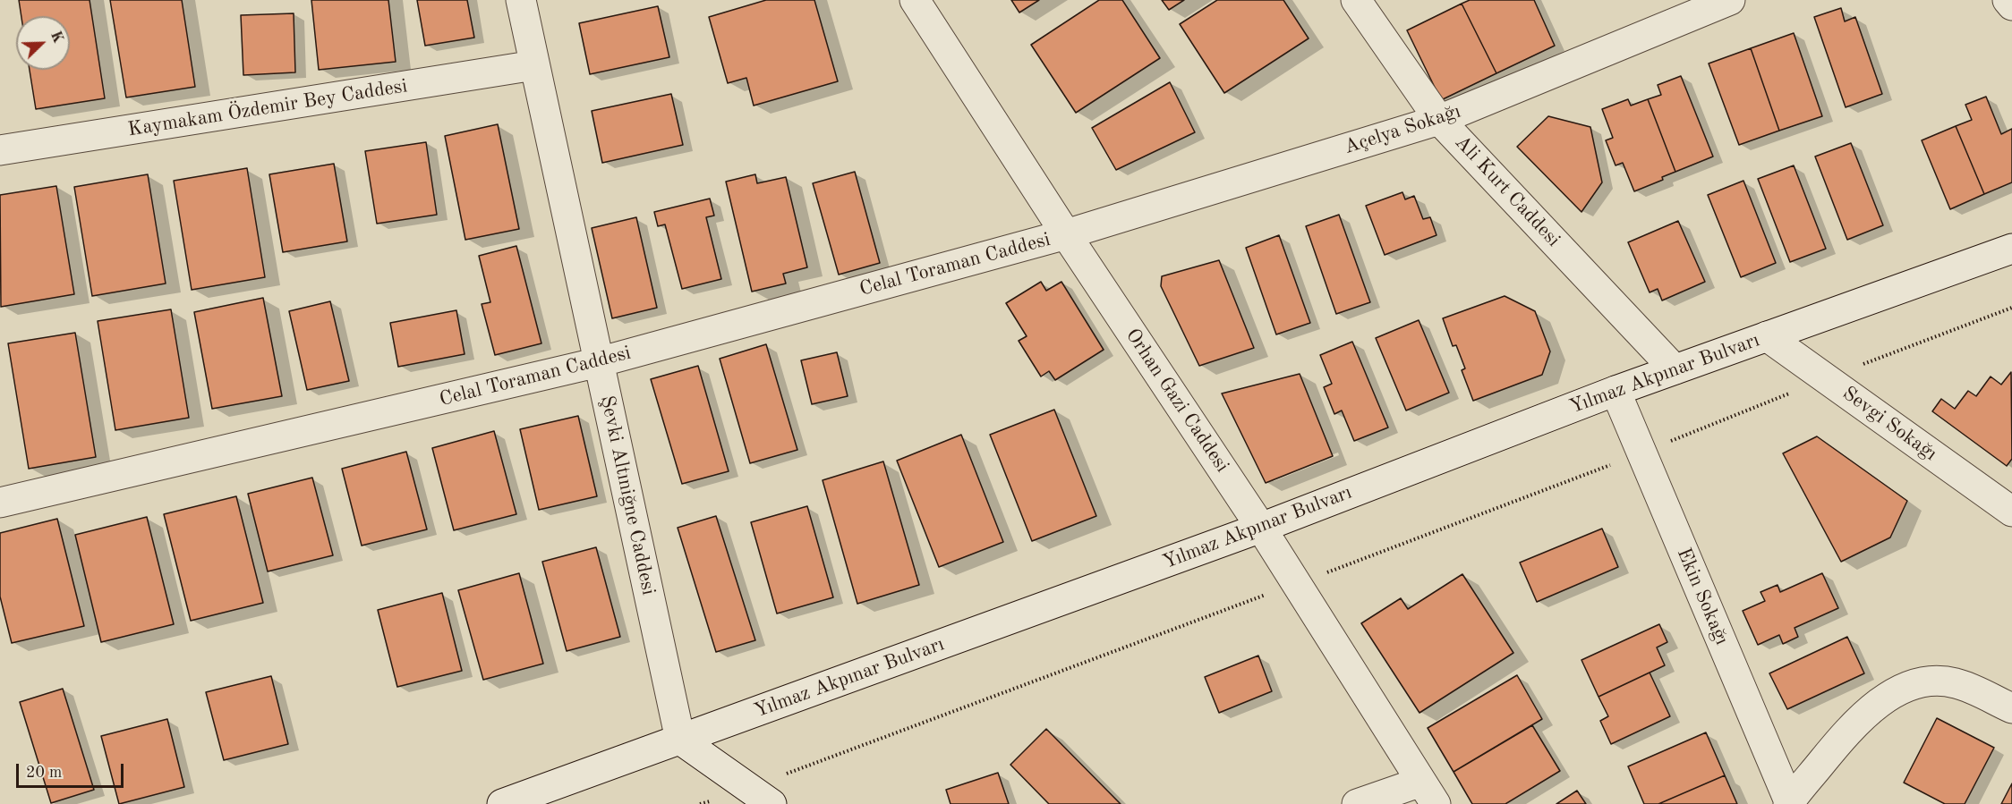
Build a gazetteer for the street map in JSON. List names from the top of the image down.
{
  "streets": {
    "street": [
      "Kaymakam Özdemir Bey Caddesi",
      "Açelya Sokağı",
      "Ali Kurt Caddesi",
      "Celal Toraman Caddesi",
      "Yılmaz Akpınar Bulvarı",
      "Orhan Gazi Caddesi",
      "Sevgi Sokağı",
      "Şevki Altıniğne Caddesi",
      "Ekin Sokağı"
    ]
  },
  "crossings": [
    ["Kaymakam Özdemir Bey Caddesi", "Şevki Altıniğne Caddesi"],
    ["Açelya Sokağı", "Ali Kurt Caddesi"],
    ["Açelya Sokağı", "Celal Toraman Caddesi"],
    ["Açelya Sokağı", "Orhan Gazi Caddesi"],
    ["Ali Kurt Caddesi", "Yılmaz Akpınar Bulvarı"],
    ["Celal Toraman Caddesi", "Orhan Gazi Caddesi"],
    ["Celal Toraman Caddesi", "Şevki Altıniğne Caddesi"],
    ["Yılmaz Akpınar Bulvarı", "Orhan Gazi Caddesi"],
    ["Yılmaz Akpınar Bulvarı", "Sevgi Sokağı"],
    ["Yılmaz Akpınar Bulvarı", "Şevki Altıniğne Caddesi"],
    ["Yılmaz Akpınar Bulvarı", "Ekin Sokağı"]
  ],
  "scale_bar": "20 m",
  "north": "top right"
}
